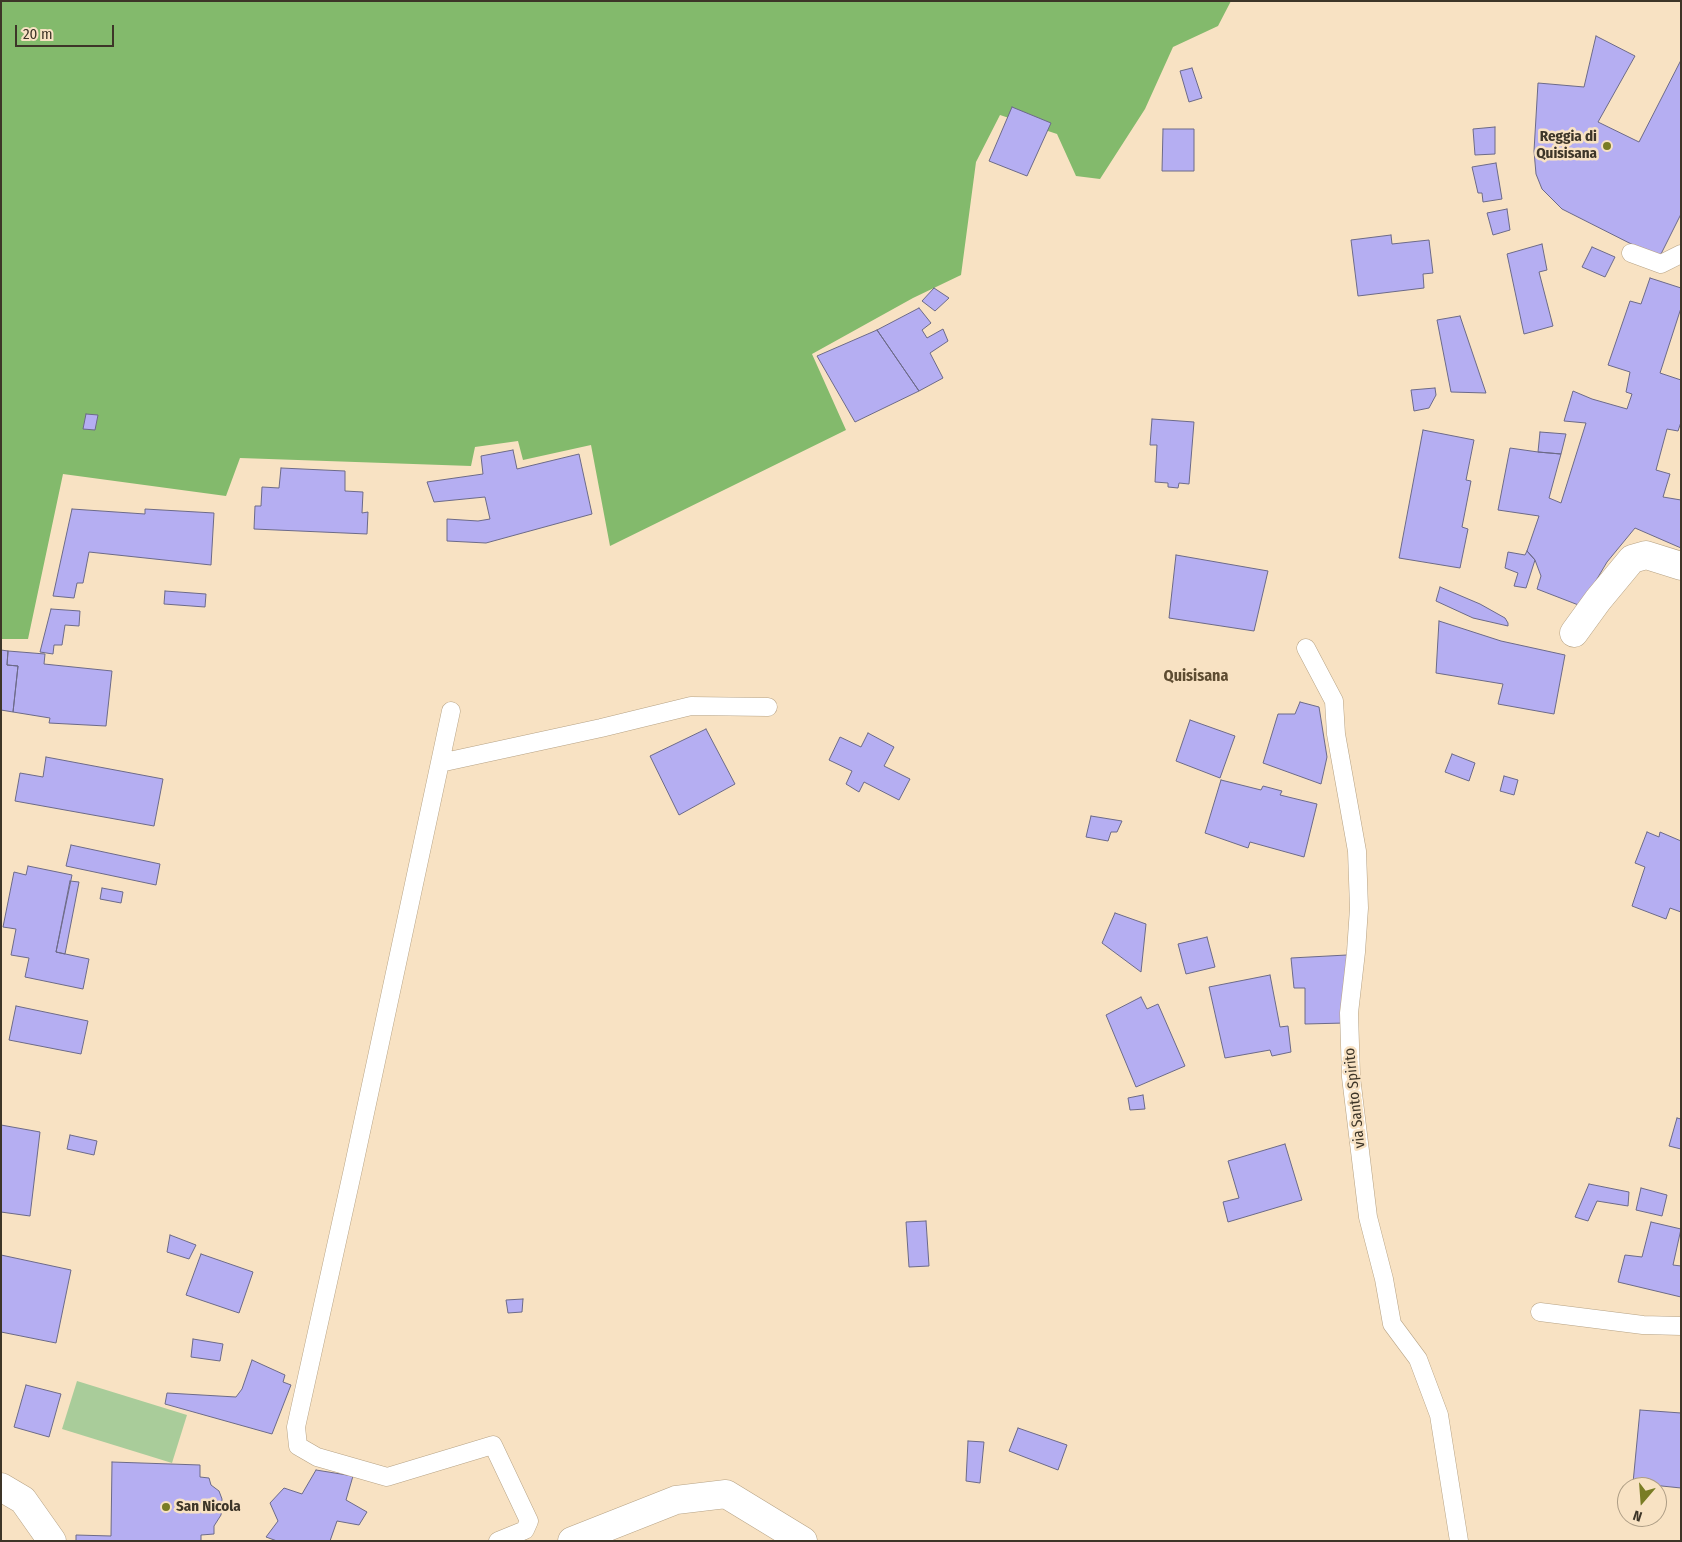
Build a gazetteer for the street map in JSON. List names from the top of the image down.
{
  "streets": {
    "lane": ["via Santo Spirito"]
  },
  "districts": ["Quisisana"],
  "places": ["Reggia di Quisisana", "San Nicola"],
  "scale_bar": "20 m",
  "north": "bottom"
}
